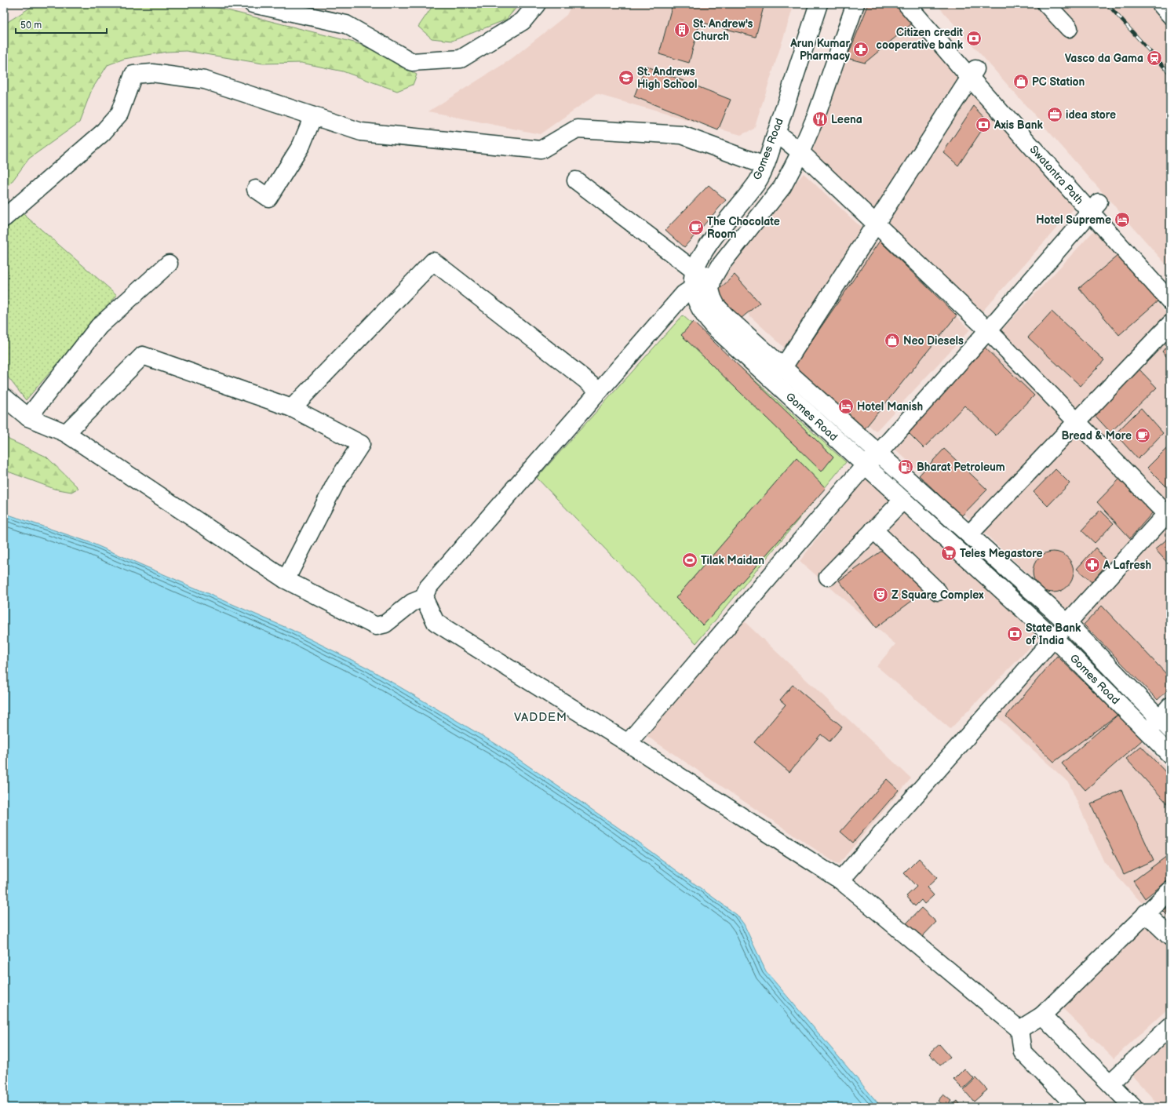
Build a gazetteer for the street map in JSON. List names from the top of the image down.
{
  "streets": {
    "street": ["Gomes Road", "Swatantra Path"]
  },
  "districts": ["VADDEM"],
  "places": {
    "building": ["St. Andrew's Church"],
    "bank": ["Citizen credit cooperative bank", "Axis Bank", "State Bank of India"],
    "pharmacy": ["Arun Kumar Pharmacy", "A Lafresh"],
    "station": ["Vasco da Gama"],
    "school or university": ["St. Andrews High School"],
    "shop": ["PC Station", "Neo Diesels"],
    "office": ["idea store"],
    "restaurant": ["Leena"],
    "hotel": ["Hotel Supreme", "Hotel Manish"],
    "cafe": ["The Chocolate Room", "Bread & More"],
    "fuel station": ["Bharat Petroleum"],
    "supermarket": ["Teles Megastore"],
    "sports": ["Tilak Maidan"],
    "theatre": ["Z Square Complex"]
  },
  "scale_bar": "50 m"
}
